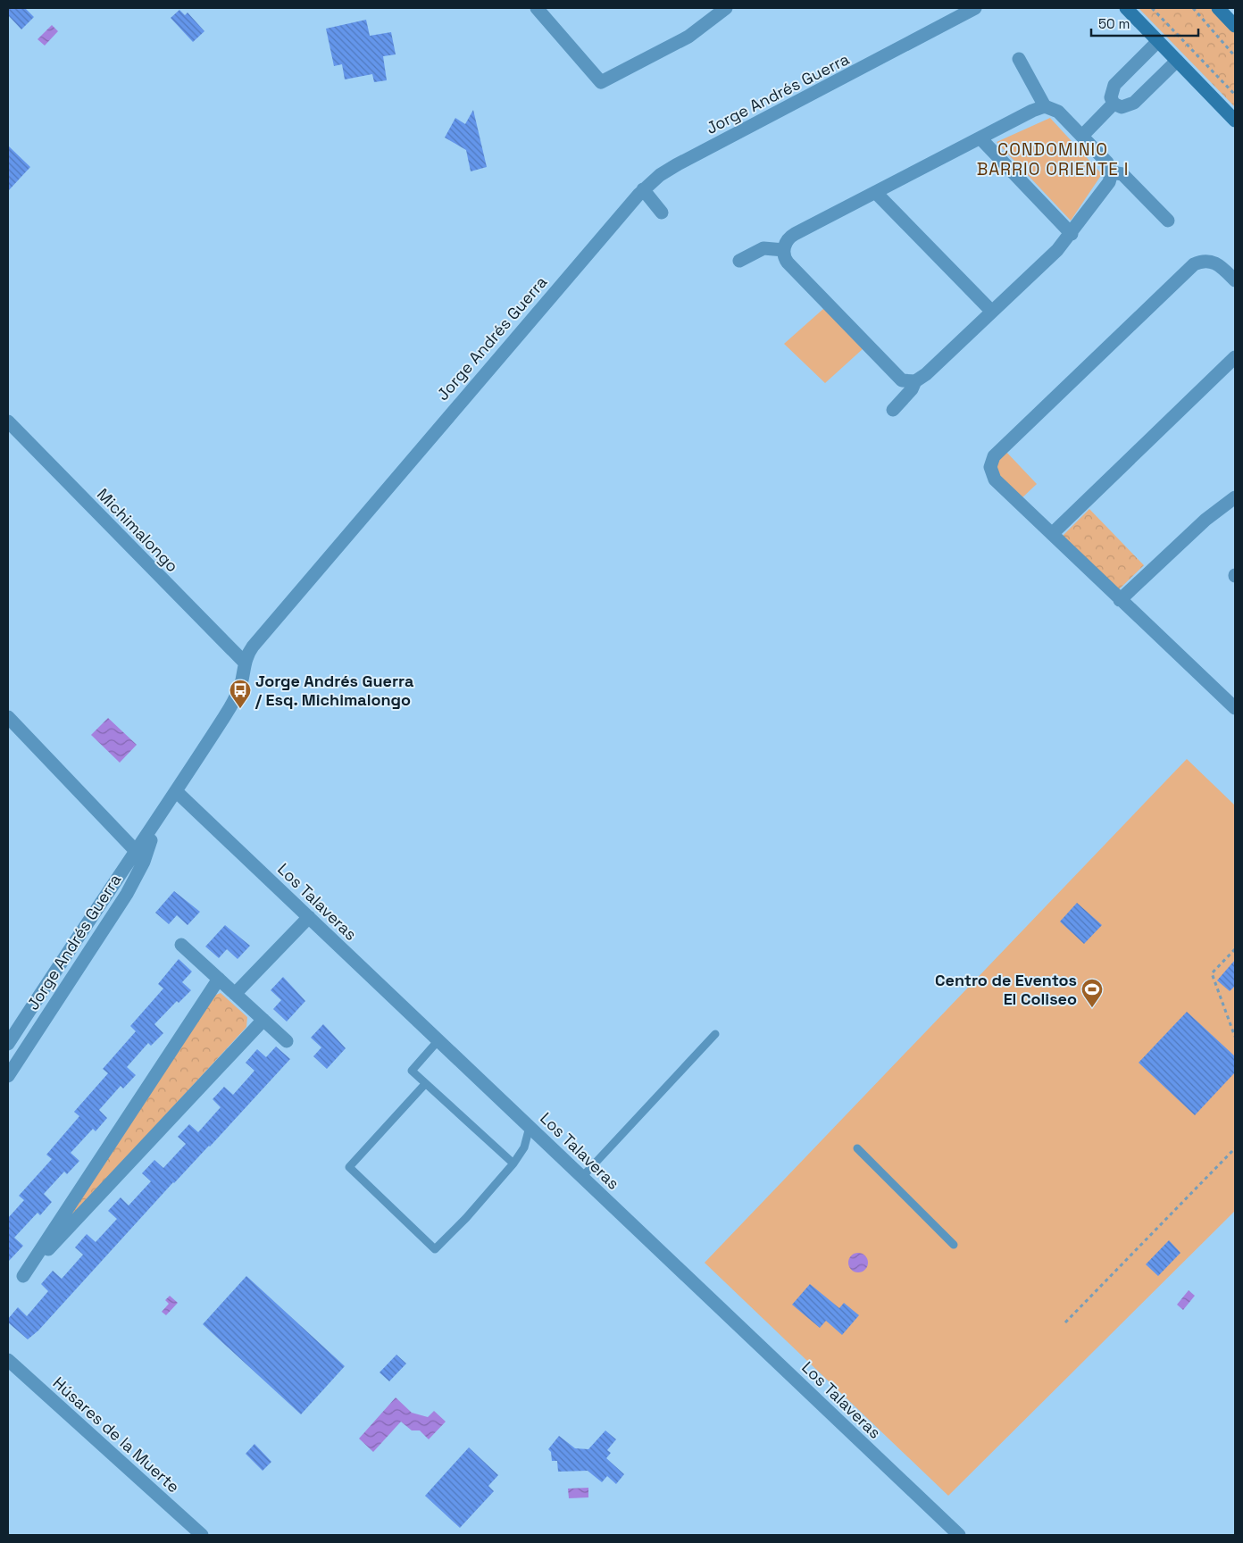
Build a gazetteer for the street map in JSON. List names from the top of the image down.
{
  "streets": {
    "street": [
      "Jorge Andrés Guerra",
      "Michimalongo",
      "Los Talaveras",
      "Húsares de la Muerte"
    ]
  },
  "crossings": [
    ["Jorge Andrés Guerra", "Michimalongo"],
    ["Jorge Andrés Guerra", "Los Talaveras"]
  ],
  "districts": ["CONDOMINIO BARRIO ORIENTE I"],
  "places": {
    "bus stop": ["Jorge Andrés Guerra / Esq. Michimalongo"],
    "sports": ["Centro de Eventos El Coliseo"]
  },
  "scale_bar": "50 m"
}
